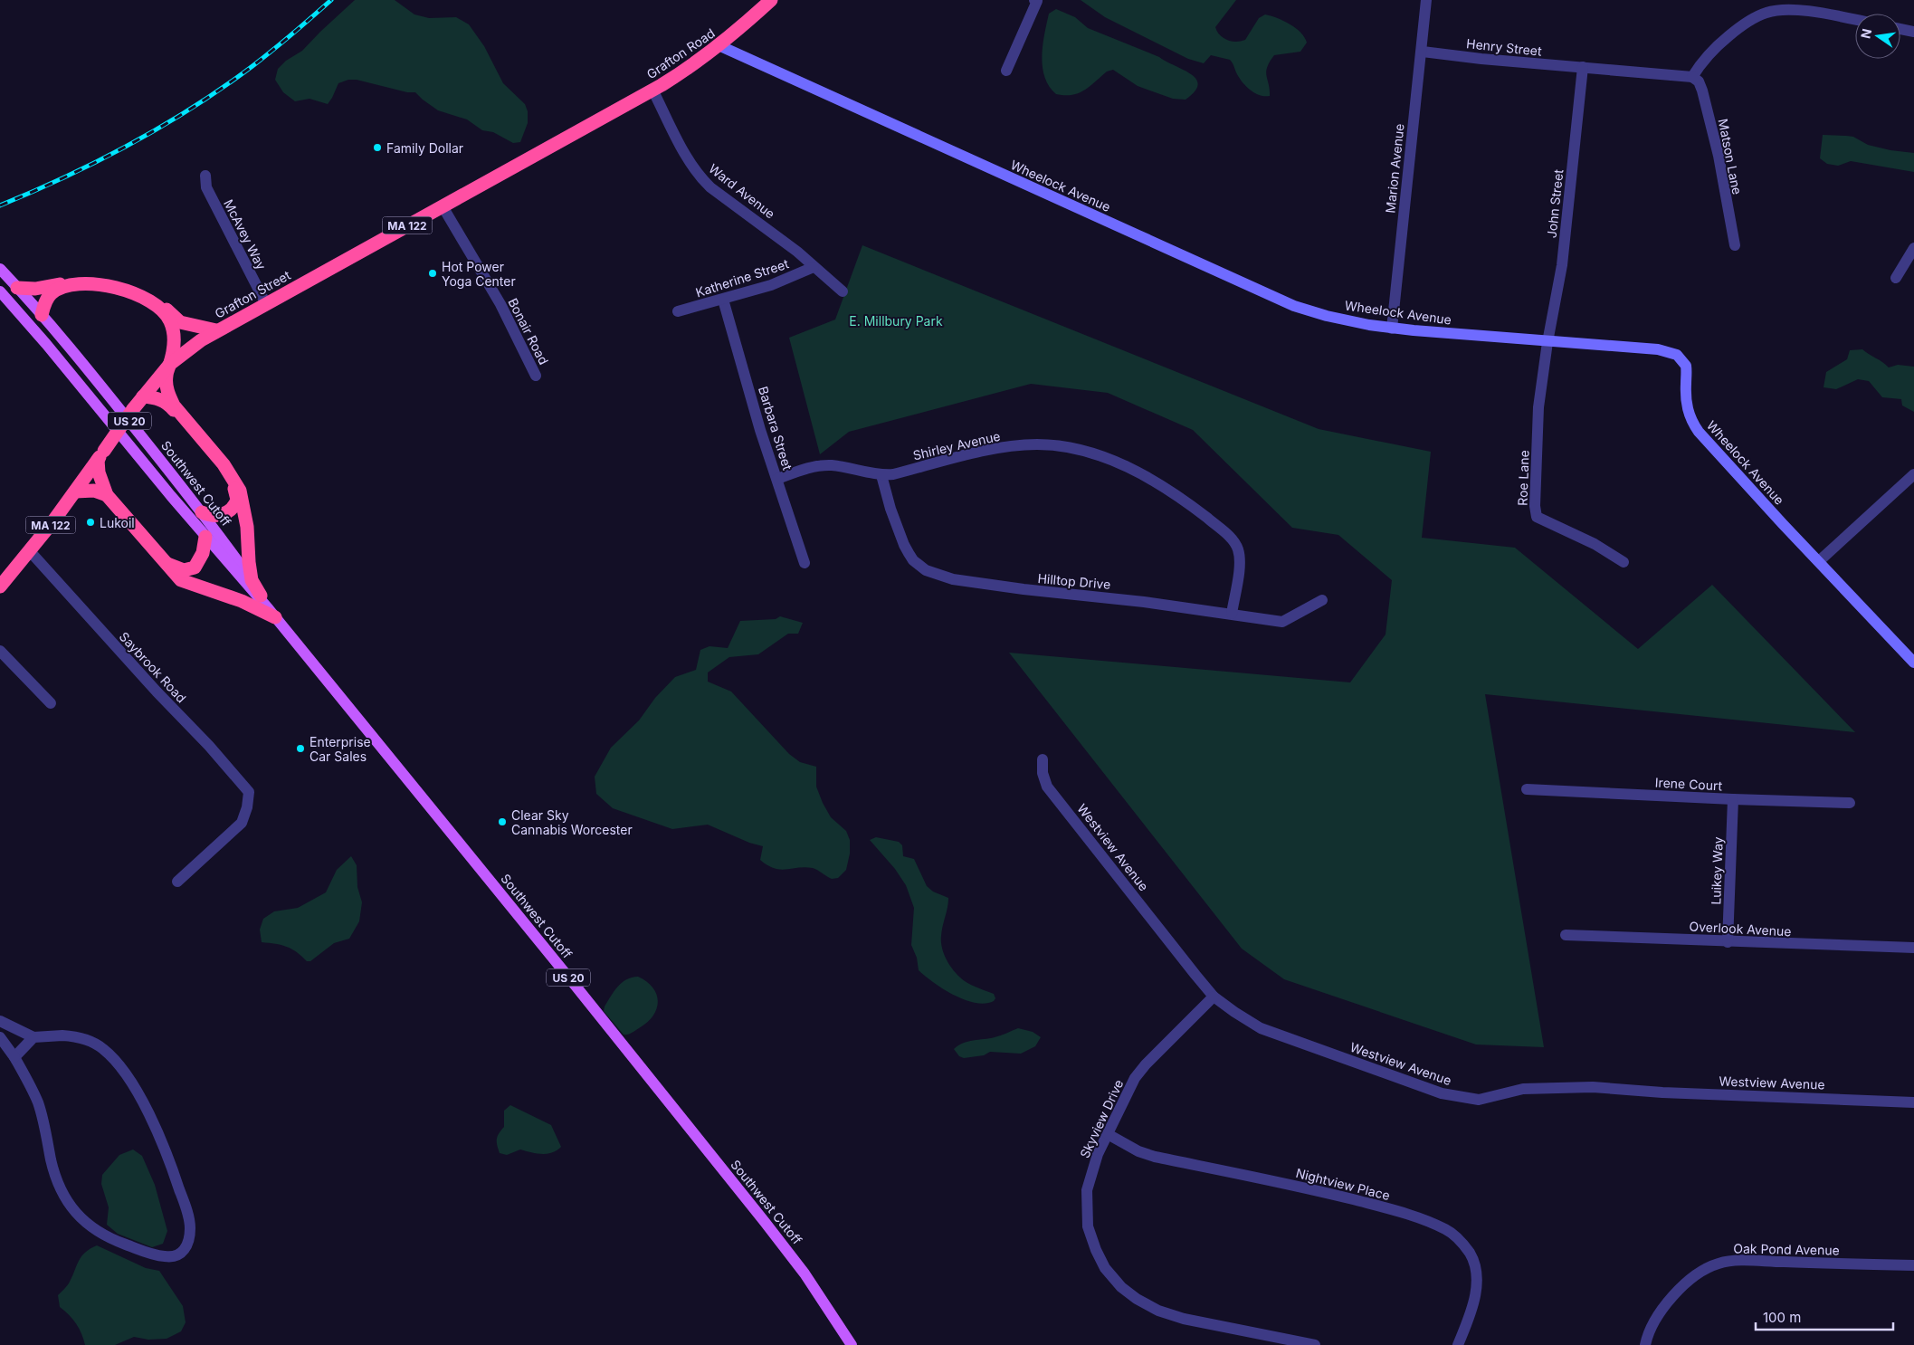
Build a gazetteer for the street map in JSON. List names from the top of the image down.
{
  "streets": {
    "highway": [
      "Grafton Road",
      "MA 122",
      "Grafton Street",
      "US 20",
      "Southwest Cutoff"
    ],
    "street": [
      "Henry Street",
      "Matson Lane",
      "Marion Avenue",
      "Wheelock Avenue",
      "Ward Avenue",
      "John Street",
      "McAvey Way",
      "Katherine Street",
      "Bonair Road",
      "Barbara Street",
      "Shirley Avenue",
      "Roe Lane",
      "Hilltop Drive",
      "Saybrook Road",
      "Irene Court",
      "Westview Avenue",
      "Luikey Way",
      "Overlook Avenue",
      "Skyview Drive",
      "Nightview Place",
      "Oak Pond Avenue"
    ]
  },
  "crossings": [
    ["Henry Street", "Matson Lane"],
    ["Henry Street", "Marion Avenue"],
    ["Henry Street", "John Street"],
    ["Grafton Road", "Wheelock Avenue"],
    ["Grafton Road", "Ward Avenue"],
    ["Grafton Road", "Grafton Street"],
    ["Marion Avenue", "Wheelock Avenue"],
    ["Wheelock Avenue", "John Street"],
    ["Wheelock Avenue", "Roe Lane"],
    ["Ward Avenue", "Katherine Street"],
    ["John Street", "Roe Lane"],
    ["McAvey Way", "Grafton Street"],
    ["Katherine Street", "Barbara Street"],
    ["Grafton Street", "Bonair Road"],
    ["Grafton Street", "Saybrook Road"],
    ["Barbara Street", "Shirley Avenue"],
    ["Shirley Avenue", "Hilltop Drive"],
    ["Irene Court", "Luikey Way"],
    ["Westview Avenue", "Skyview Drive"],
    ["Luikey Way", "Overlook Avenue"],
    ["Skyview Drive", "Nightview Place"]
  ],
  "parks": ["E. Millbury Park"],
  "places": [
    "Family Dollar",
    "Hot Power Yoga Center",
    "Lukoil",
    "Enterprise Car Sales",
    "Clear Sky Cannabis Worcester"
  ],
  "scale_bar": "100 m",
  "north": "left"
}
